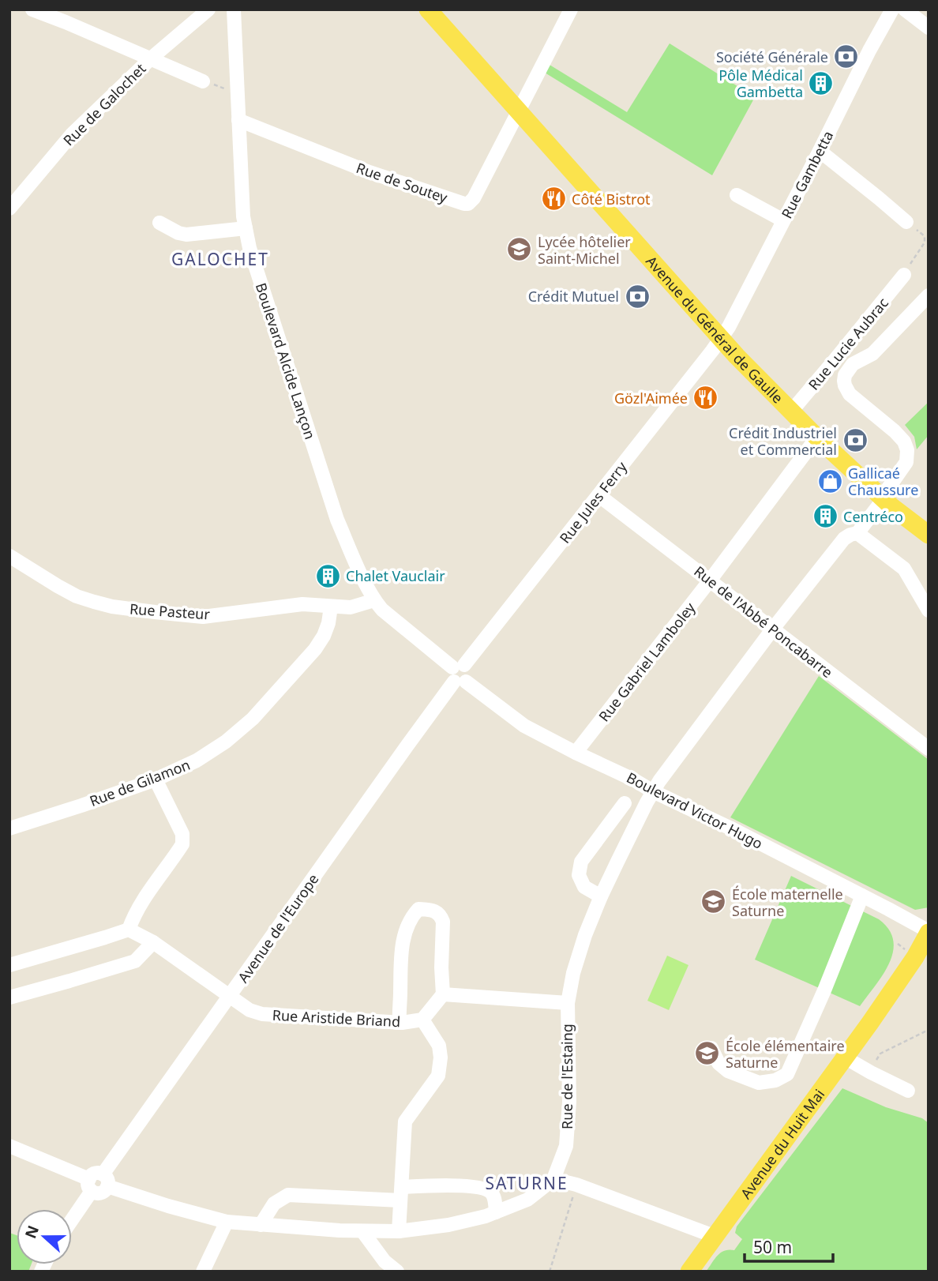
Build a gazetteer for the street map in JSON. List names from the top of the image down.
{
  "streets": {
    "main road": ["Avenue du Général de Gaulle", "Avenue du Huit Mai"],
    "street": [
      "Rue de Galochet",
      "Rue Gambetta",
      "Rue de Soutey",
      "Rue Lucie Aubrac",
      "Boulevard Alcide Lançon",
      "Rue Jules Ferry",
      "Rue Pasteur",
      "Rue de l'Abbé Poncabarre",
      "Rue Gabriel Lamboley",
      "Rue de Gilamon",
      "Boulevard Victor Hugo",
      "Avenue de l'Europe",
      "Rue Aristide Briand",
      "Rue de l'Estaing"
    ]
  },
  "crossings": [
    ["Rue Gambetta", "Avenue du Général de Gaulle"],
    ["Rue Gambetta", "Rue Jules Ferry"],
    ["Rue de Soutey", "Avenue du Général de Gaulle"],
    ["Rue de Soutey", "Boulevard Alcide Lançon"],
    ["Avenue du Général de Gaulle", "Rue Lucie Aubrac"],
    ["Avenue du Général de Gaulle", "Rue Jules Ferry"],
    ["Avenue du Général de Gaulle", "Rue Gabriel Lamboley"],
    ["Boulevard Alcide Lançon", "Rue Jules Ferry"],
    ["Boulevard Alcide Lançon", "Rue Pasteur"],
    ["Rue Jules Ferry", "Rue de l'Abbé Poncabarre"],
    ["Rue Pasteur", "Rue de Gilamon"],
    ["Rue de l'Abbé Poncabarre", "Rue Gabriel Lamboley"],
    ["Rue de l'Abbé Poncabarre", "Rue de l'Estaing"],
    ["Rue Gabriel Lamboley", "Boulevard Victor Hugo"],
    ["Boulevard Victor Hugo", "Avenue de l'Europe"],
    ["Boulevard Victor Hugo", "Rue de l'Estaing"],
    ["Boulevard Victor Hugo", "Avenue du Huit Mai"],
    ["Avenue de l'Europe", "Rue Aristide Briand"]
  ],
  "districts": ["GALOCHET", "SATURNE"],
  "places": {
    "bank": ["Société Générale", "Crédit Mutuel", "Crédit Industriel et Commercial"],
    "building": ["Pôle Médical Gambetta", "Centréco", "Chalet Vauclair"],
    "restaurant": ["Côté Bistrot", "Gözl'Aimée"],
    "school or university": ["Lycée hôtelier Saint-Michel", "École maternelle Saturne", "École élémentaire Saturne"],
    "shop": ["Gallicaé Chaussure"]
  },
  "scale_bar": "50 m",
  "north": "left"
}
